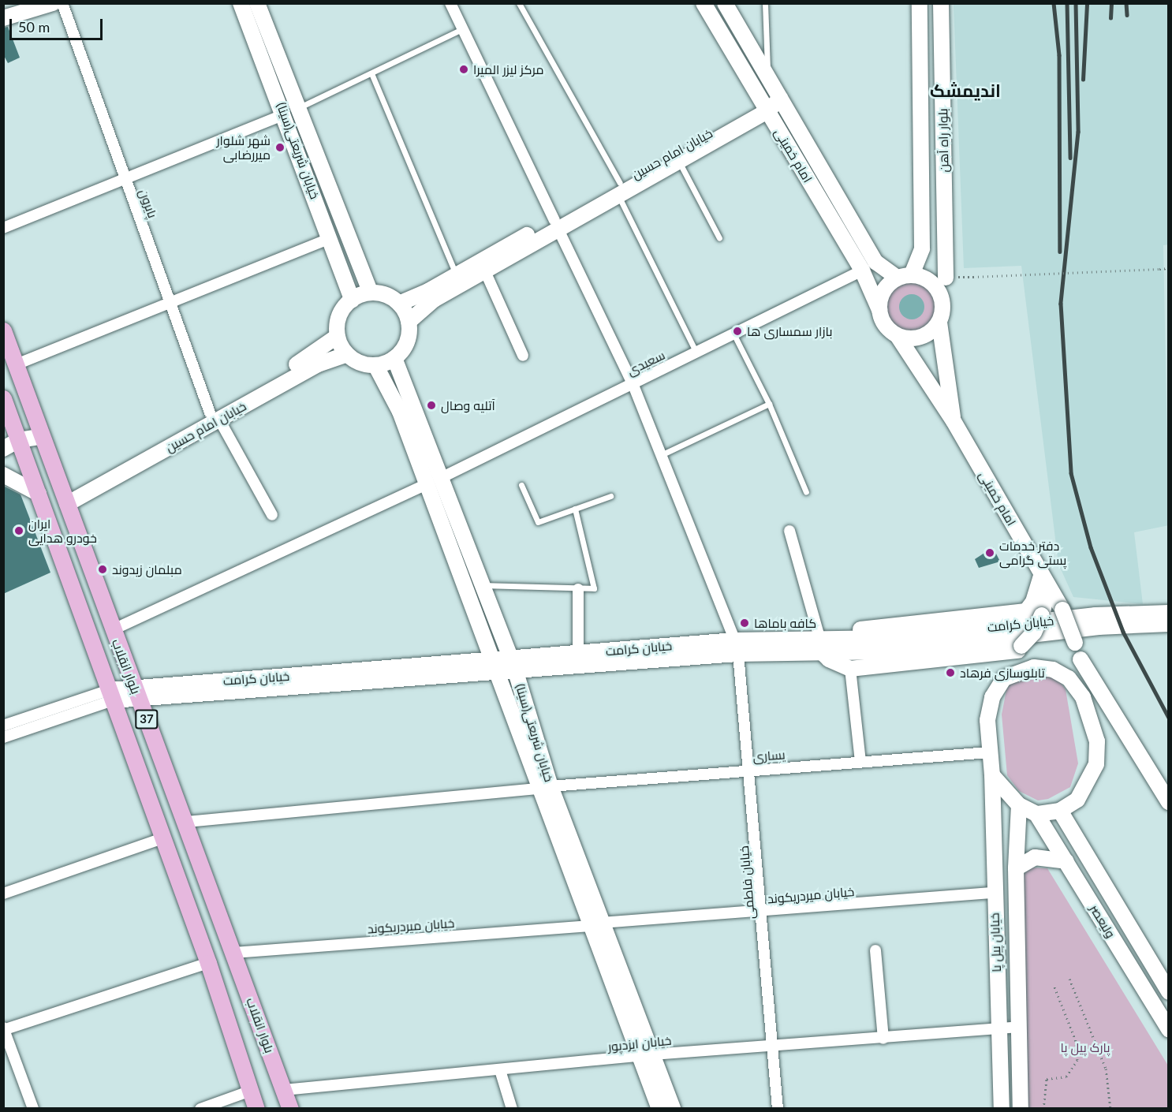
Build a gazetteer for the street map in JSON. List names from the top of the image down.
{
  "streets": {
    "main road": [
      "بلوار راه آهن",
      "خیابان شریعتی(سینا)",
      "خیابان امام حسین",
      "امام خمینی",
      "خیابان کرامت",
      "بلوار انقلاب",
      "37",
      "ولیعصر",
      "خیابان پیل پا"
    ],
    "street": [
      "پایرون",
      "سعیدی",
      "یساری",
      "خیابان فاطمی",
      "خیابان میردریکوند",
      "خیابان ایزدپور"
    ]
  },
  "crossings": [
    ["بلوار راه آهن", "امام خمینی"],
    ["خیابان شریعتی(سینا)", "خیابان امام حسین"],
    ["خیابان شریعتی(سینا)", "سعیدی"],
    ["خیابان شریعتی(سینا)", "خیابان کرامت"],
    ["خیابان شریعتی(سینا)", "یساری"],
    ["خیابان شریعتی(سینا)", "خیابان میردریکوند"],
    ["خیابان شریعتی(سینا)", "خیابان ایزدپور"],
    ["خیابان امام حسین", "امام خمینی"],
    ["خیابان امام حسین", "پایرون"],
    ["خیابان امام حسین", "بلوار انقلاب"],
    ["خیابان امام حسین", "خیابان فاطمی"],
    ["امام خمینی", "سعیدی"],
    ["سعیدی", "بلوار انقلاب"],
    ["سعیدی", "خیابان فاطمی"],
    ["خیابان کرامت", "بلوار انقلاب"],
    ["خیابان کرامت", "خیابان فاطمی"],
    ["بلوار انقلاب", "یساری"],
    ["بلوار انقلاب", "خیابان میردریکوند"],
    ["بلوار انقلاب", "خیابان ایزدپور"],
    ["یساری", "خیابان فاطمی"],
    ["یساری", "ولیعصر"],
    ["یساری", "خیابان پیل پا"],
    ["خیابان فاطمی", "خیابان میردریکوند"],
    ["خیابان فاطمی", "خیابان ایزدپور"],
    ["خیابان میردریکوند", "خیابان پیل پا"],
    ["ولیعصر", "خیابان پیل پا"],
    ["خیابان پیل پا", "خیابان ایزدپور"]
  ],
  "districts": ["اندیمشک"],
  "parks": ["پارک پیل پا"],
  "places": [
    "مرکز لیزر المیرا",
    "شهر شلوار میررضابی",
    "بازار سمساری ها",
    "آتلیه وصال",
    "ایران خودرو هدایی",
    "دفتر خدمات پستی گرامی",
    "مبلمان زیدوند",
    "کافه باماها",
    "تابلوسازی فرهاد"
  ],
  "scale_bar": "50 m"
}
